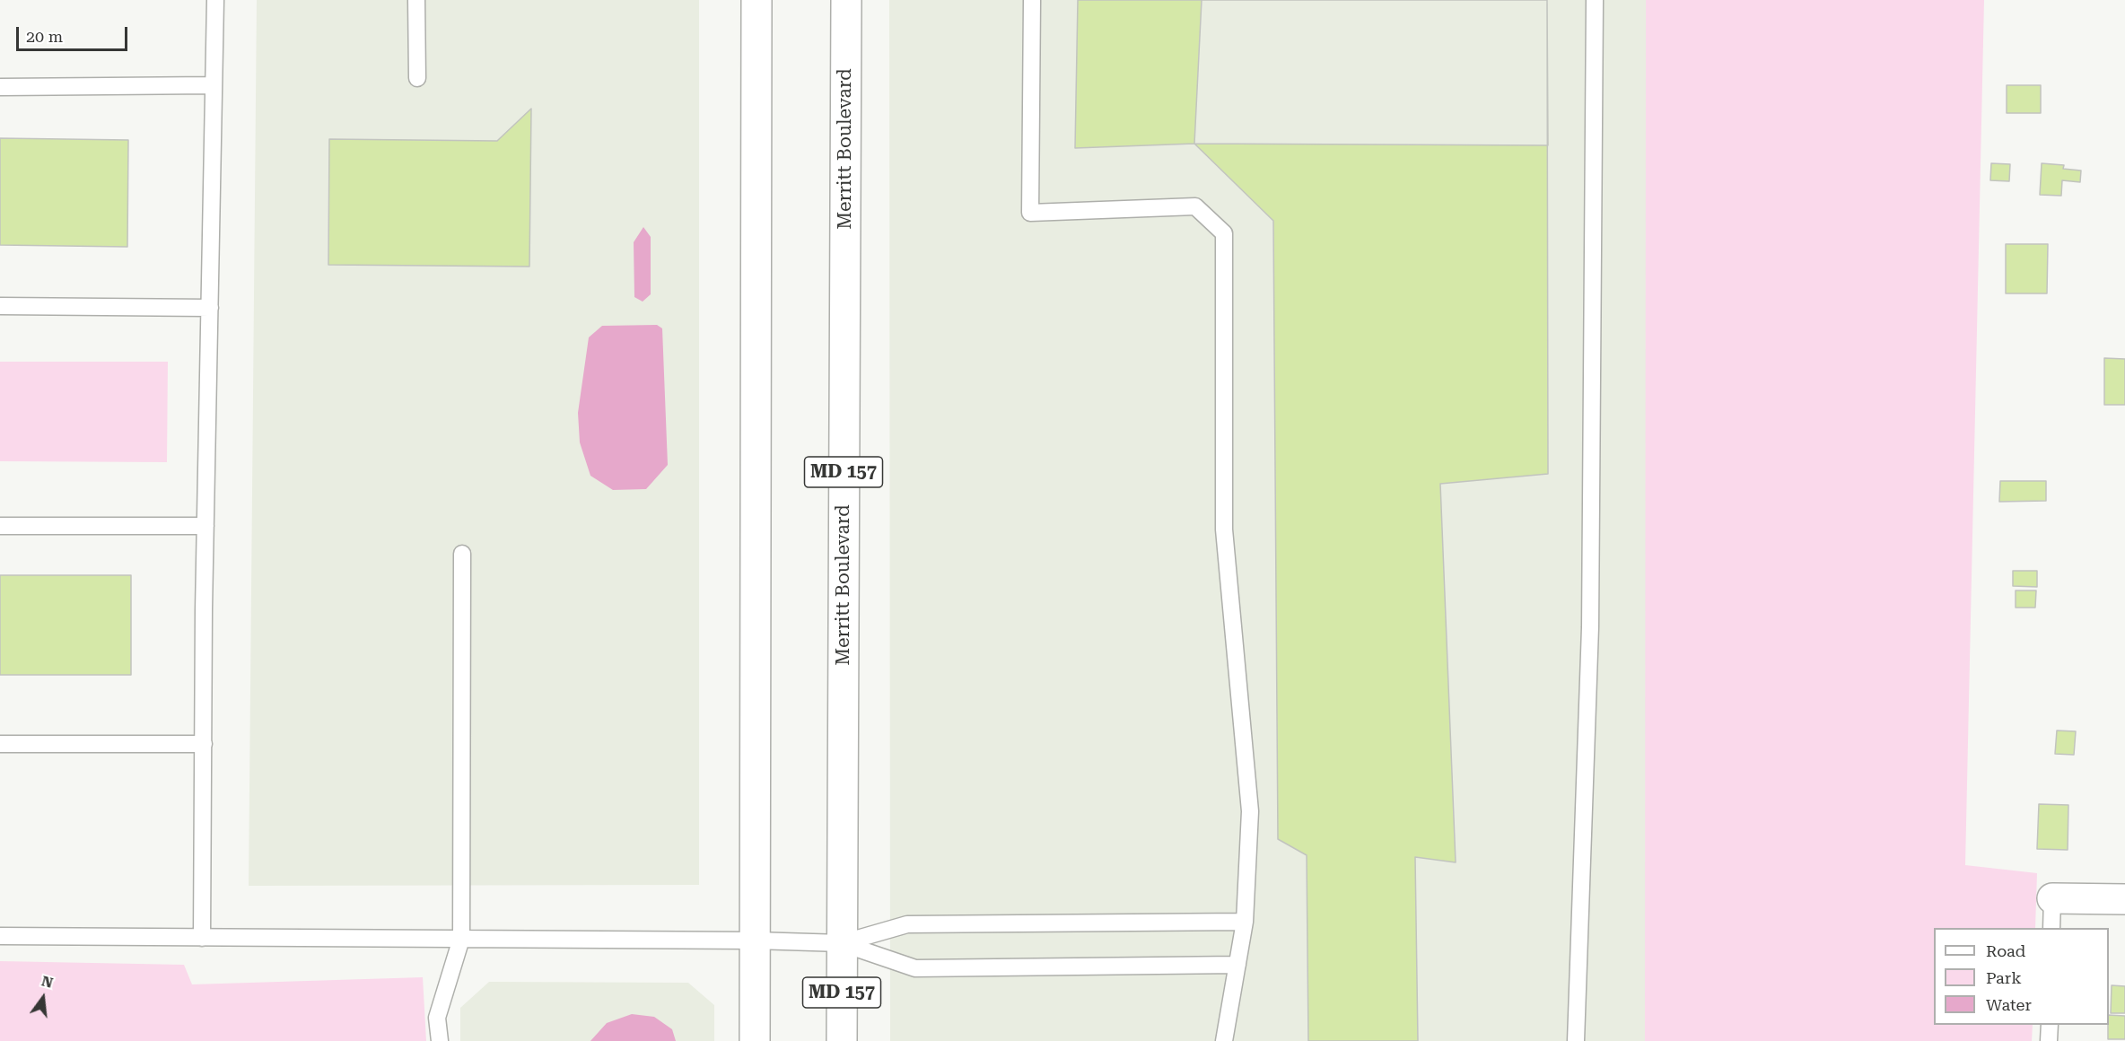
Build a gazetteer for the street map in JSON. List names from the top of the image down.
{
  "streets": {
    "main road": ["Merritt Boulevard", "MD 157"]
  },
  "legend": ["Road", "Park", "Water"],
  "scale_bar": "20 m",
  "north": "top"
}
